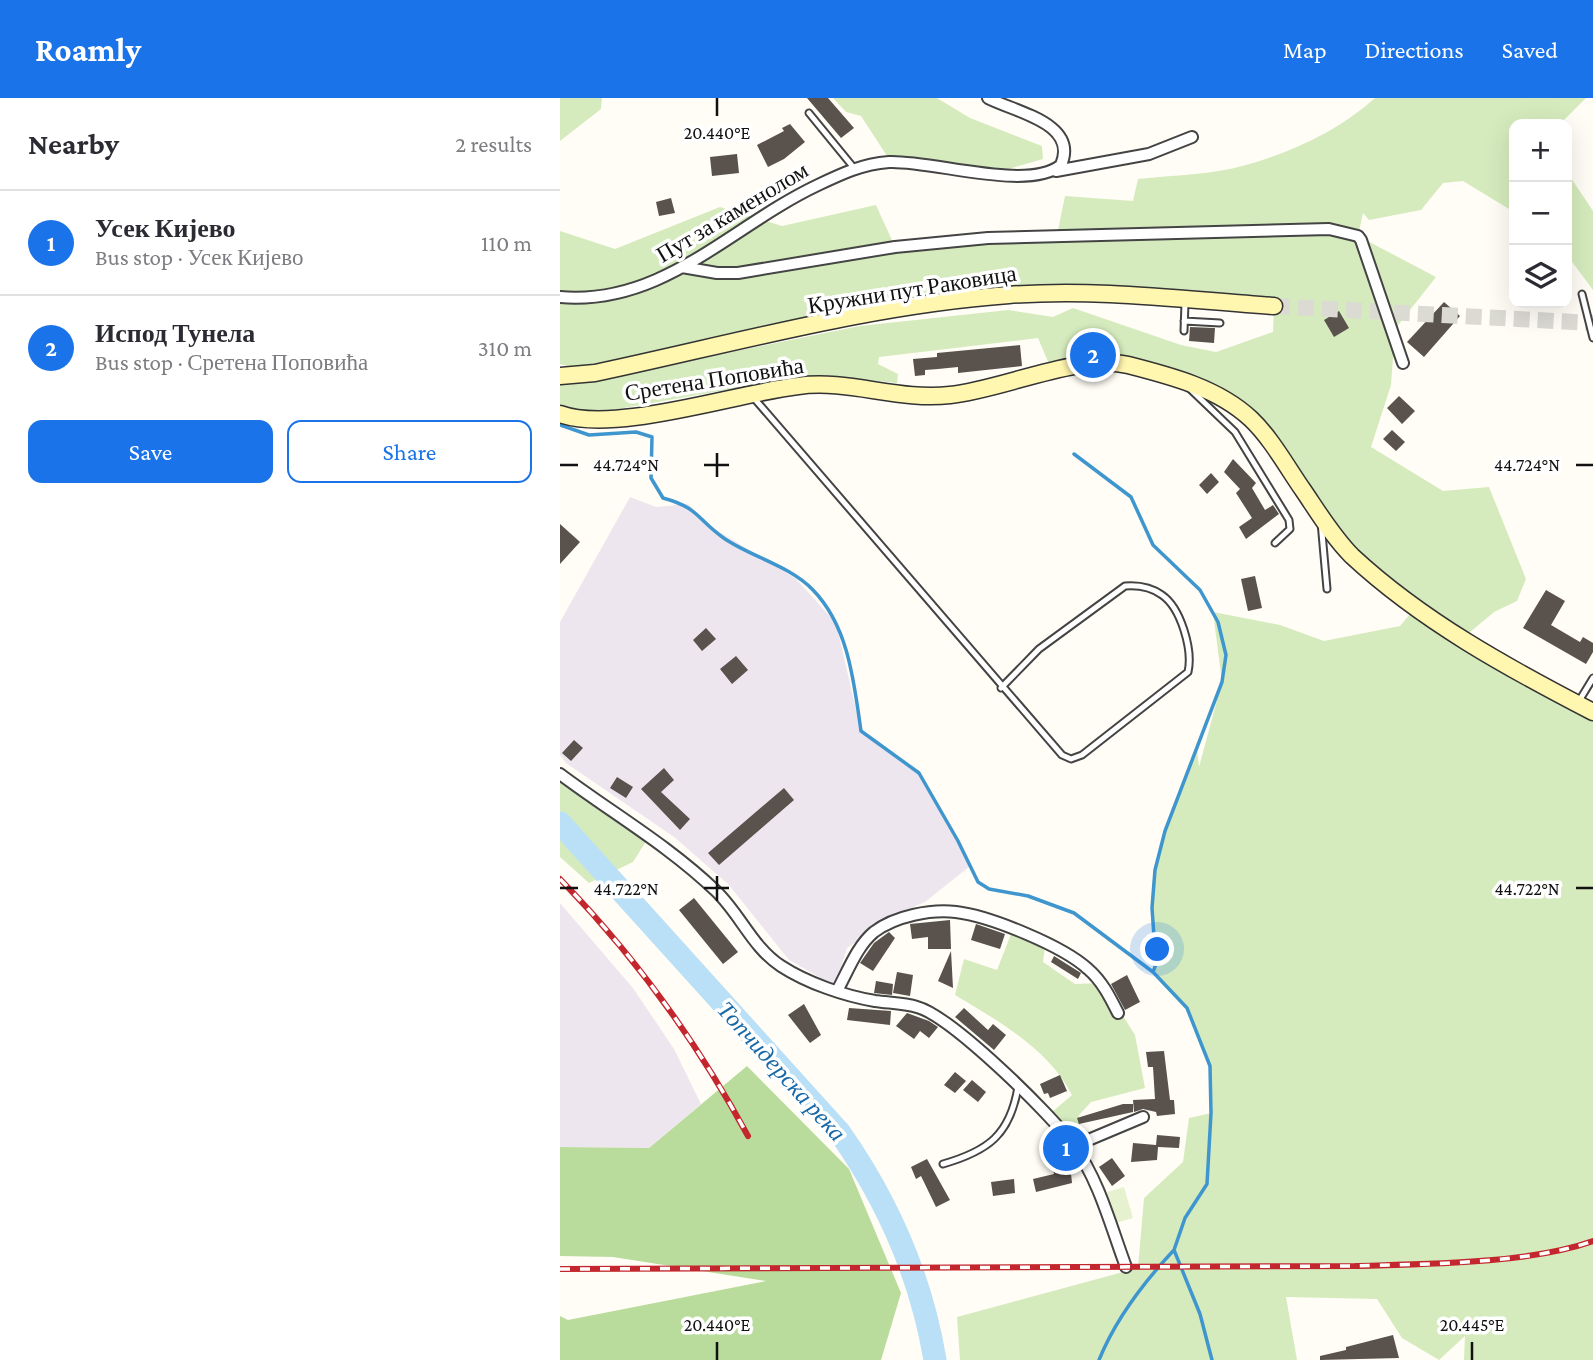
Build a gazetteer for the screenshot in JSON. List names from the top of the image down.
{
  "streets": {
    "street": ["Пут за каменолом", "Кружни пут Раковица", "Сретена Поповића"]
  },
  "water": ["Топчидерска река"],
  "page": {
    "header": "Roamly",
    "nav": ["Map", "Directions", "Saved"],
    "heading": ["Nearby", "2 results"],
    "map_buttons": ["+", "−"],
    "list": [
      {
        "mark": "1",
        "name": "Усек Кијево",
        "note": "Bus stop · Усек Кијево",
        "value": "110 m"
      },
      {
        "mark": "2",
        "name": "Испод Тунела",
        "note": "Bus stop · Сретена Поповића",
        "value": "310 m"
      }
    ],
    "pins": ["2", "1"],
    "buttons": ["Save", "Share"]
  },
  "coordinates": [
    "20.440°E",
    "44.724°N",
    "44.722°N",
    "20.445°E"
  ]
}
